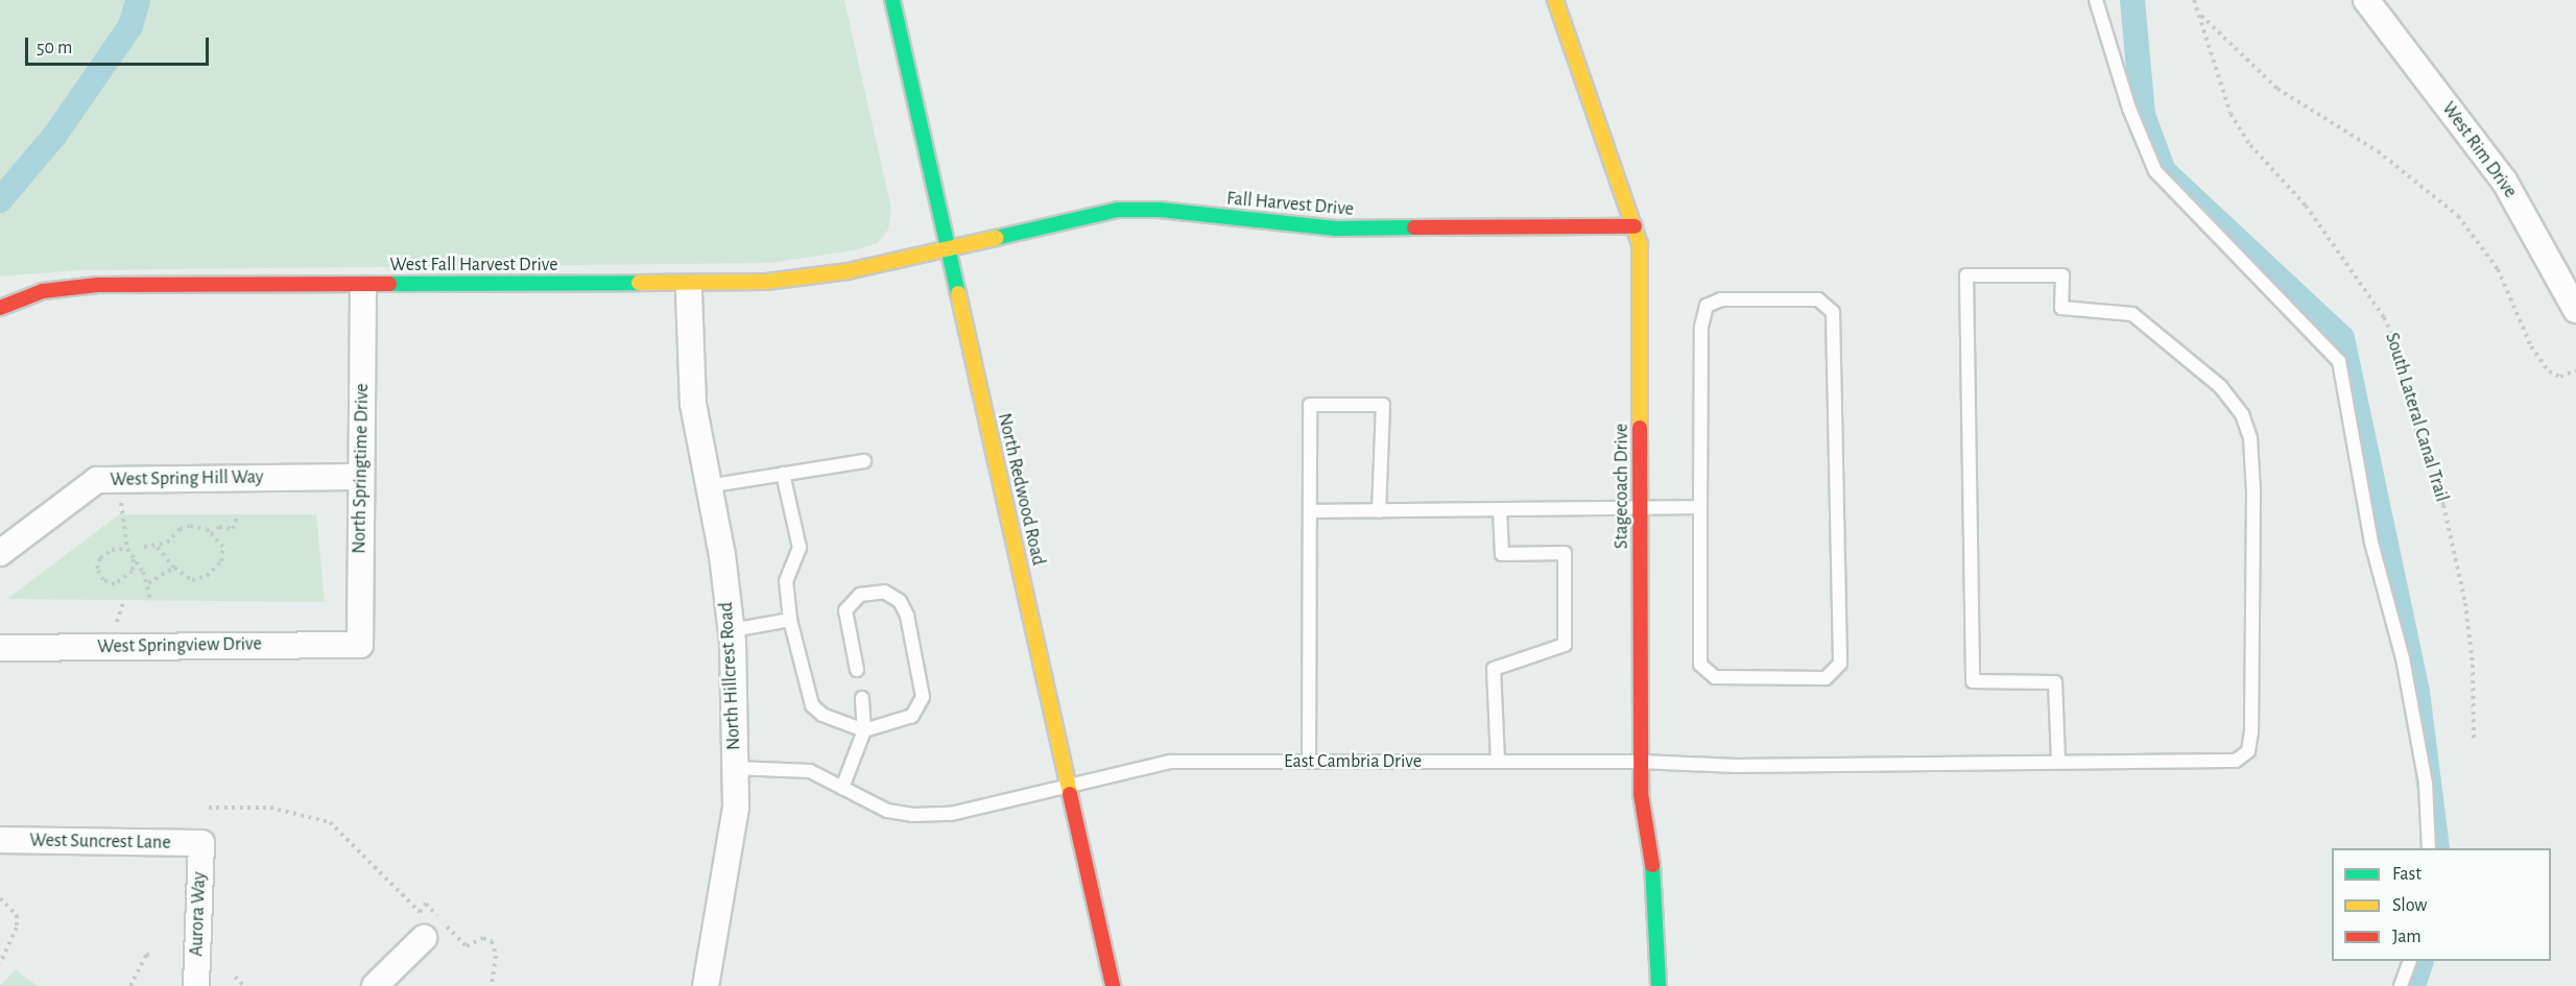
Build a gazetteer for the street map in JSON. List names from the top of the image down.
{
  "streets": {
    "street": [
      "West Rim Drive",
      "Fall Harvest Drive",
      "West Fall Harvest Drive",
      "North Springtime Drive",
      "West Spring Hill Way",
      "Stagecoach Drive",
      "North Redwood Road",
      "West Springview Drive",
      "North Hillcrest Road",
      "West Suncrest Lane",
      "Aurora Way"
    ],
    "lane": ["East Cambria Drive"],
    "path": ["South Lateral Canal Trail"]
  },
  "crossings": [
    ["Fall Harvest Drive", "West Fall Harvest Drive"],
    ["Fall Harvest Drive", "Stagecoach Drive"],
    ["Fall Harvest Drive", "North Redwood Road"],
    ["West Fall Harvest Drive", "North Redwood Road"],
    ["North Springtime Drive", "West Spring Hill Way"],
    ["North Springtime Drive", "West Springview Drive"],
    ["Stagecoach Drive", "East Cambria Drive"],
    ["North Redwood Road", "East Cambria Drive"],
    ["North Hillcrest Road", "East Cambria Drive"],
    ["West Suncrest Lane", "Aurora Way"]
  ],
  "legend": ["Fast", "Slow", "Jam"],
  "scale_bar": "50 m"
}
